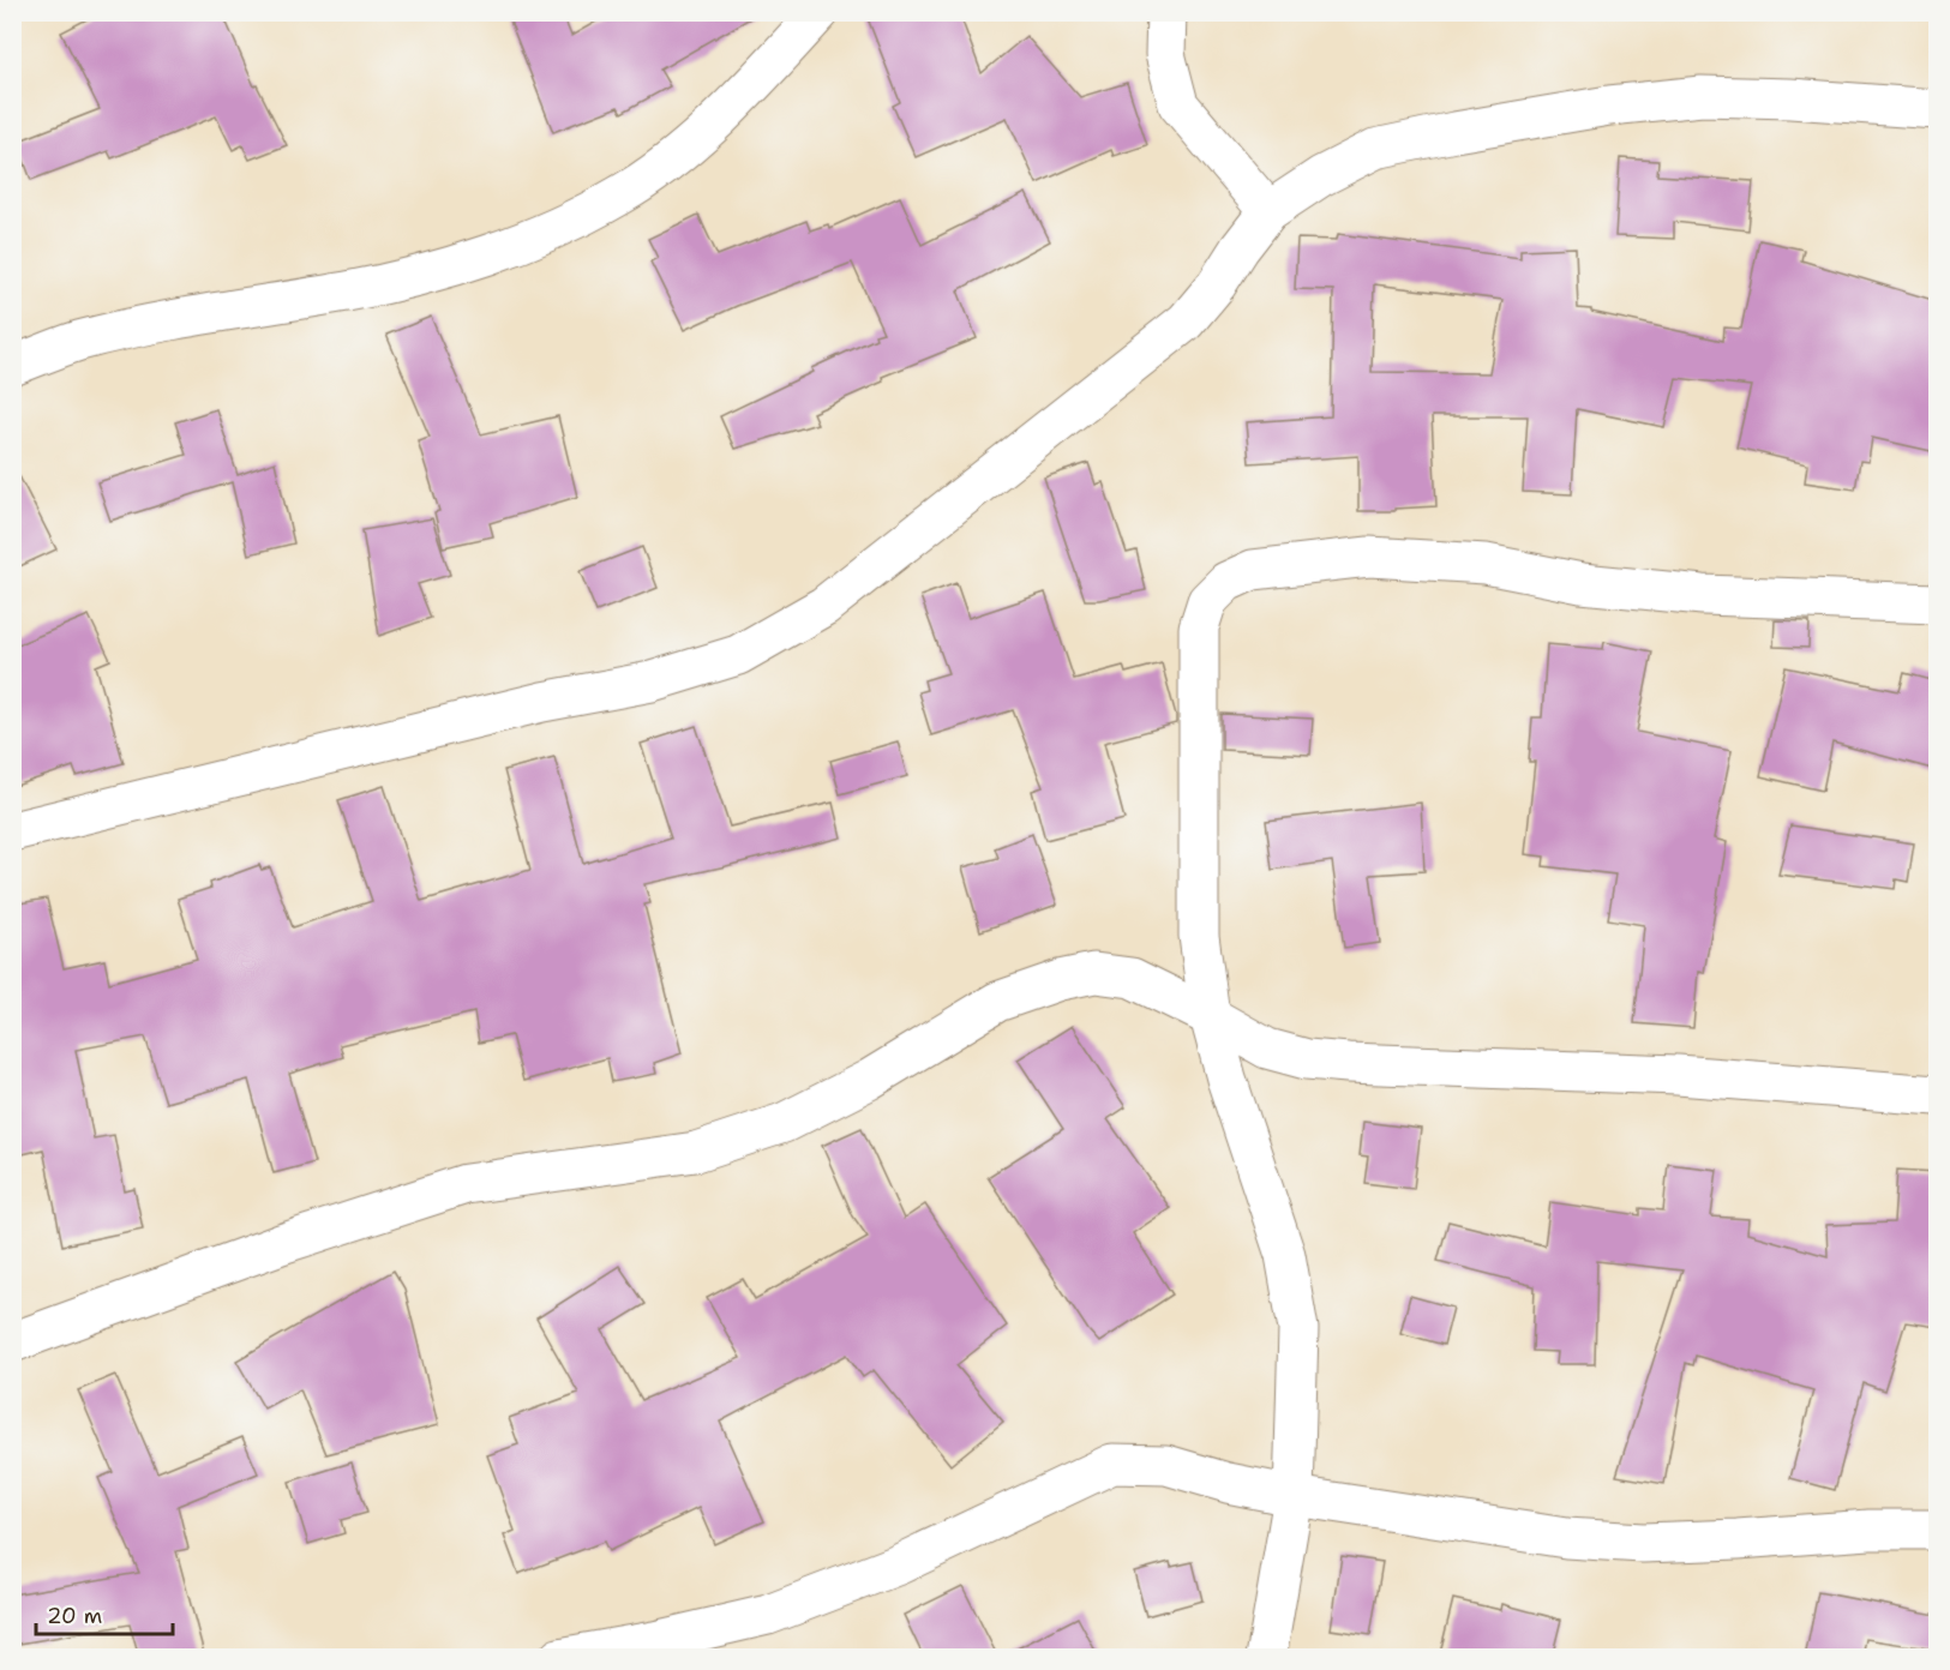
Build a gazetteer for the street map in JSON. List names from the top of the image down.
{
  "scale_bar": "20 m"
}
